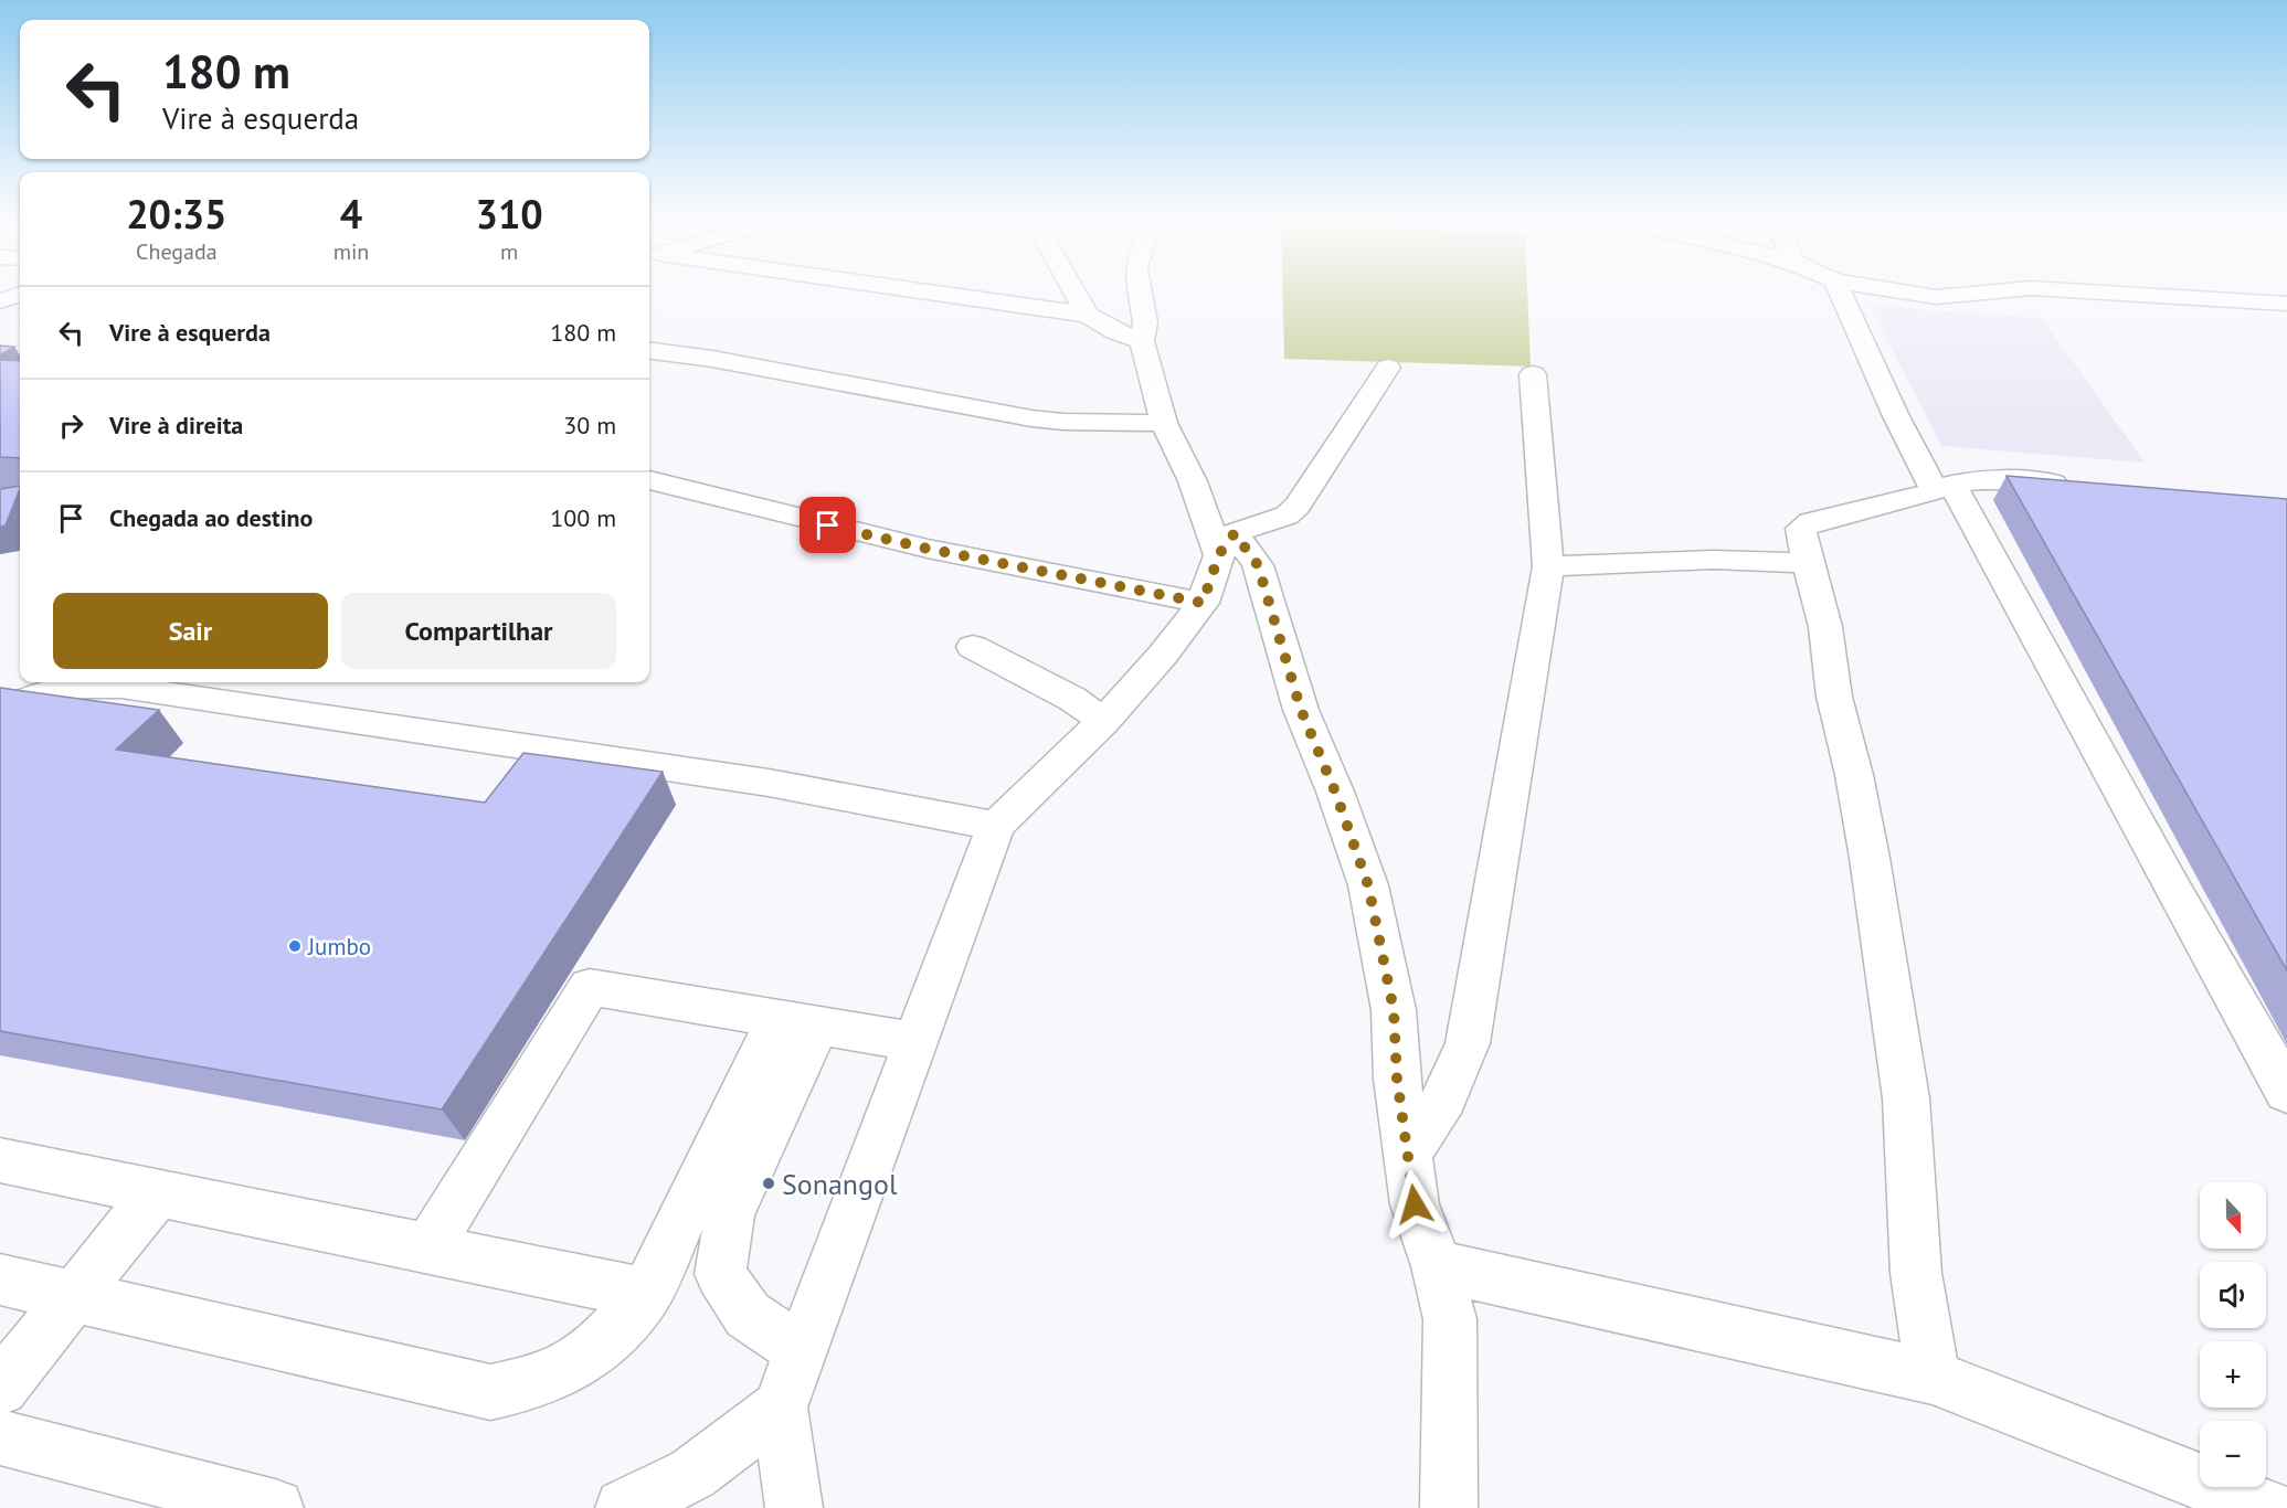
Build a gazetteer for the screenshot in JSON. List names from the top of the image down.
{
  "places": ["Jumbo", "Sonangol"],
  "north": "bottom",
  "page": {
    "turn": ["180 m", "Vire à esquerda"],
    "eta": [
      "20:35",
      "Chegada",
      "4",
      "min",
      "310",
      "m"
    ],
    "list": [
      {
        "name": "Vire à esquerda",
        "value": "180 m"
      },
      {
        "name": "Vire à direita",
        "value": "30 m"
      },
      {
        "name": "Chegada ao destino",
        "value": "100 m"
      }
    ],
    "buttons": ["Sair", "Compartilhar"],
    "map_buttons": ["+", "−"]
  }
}
